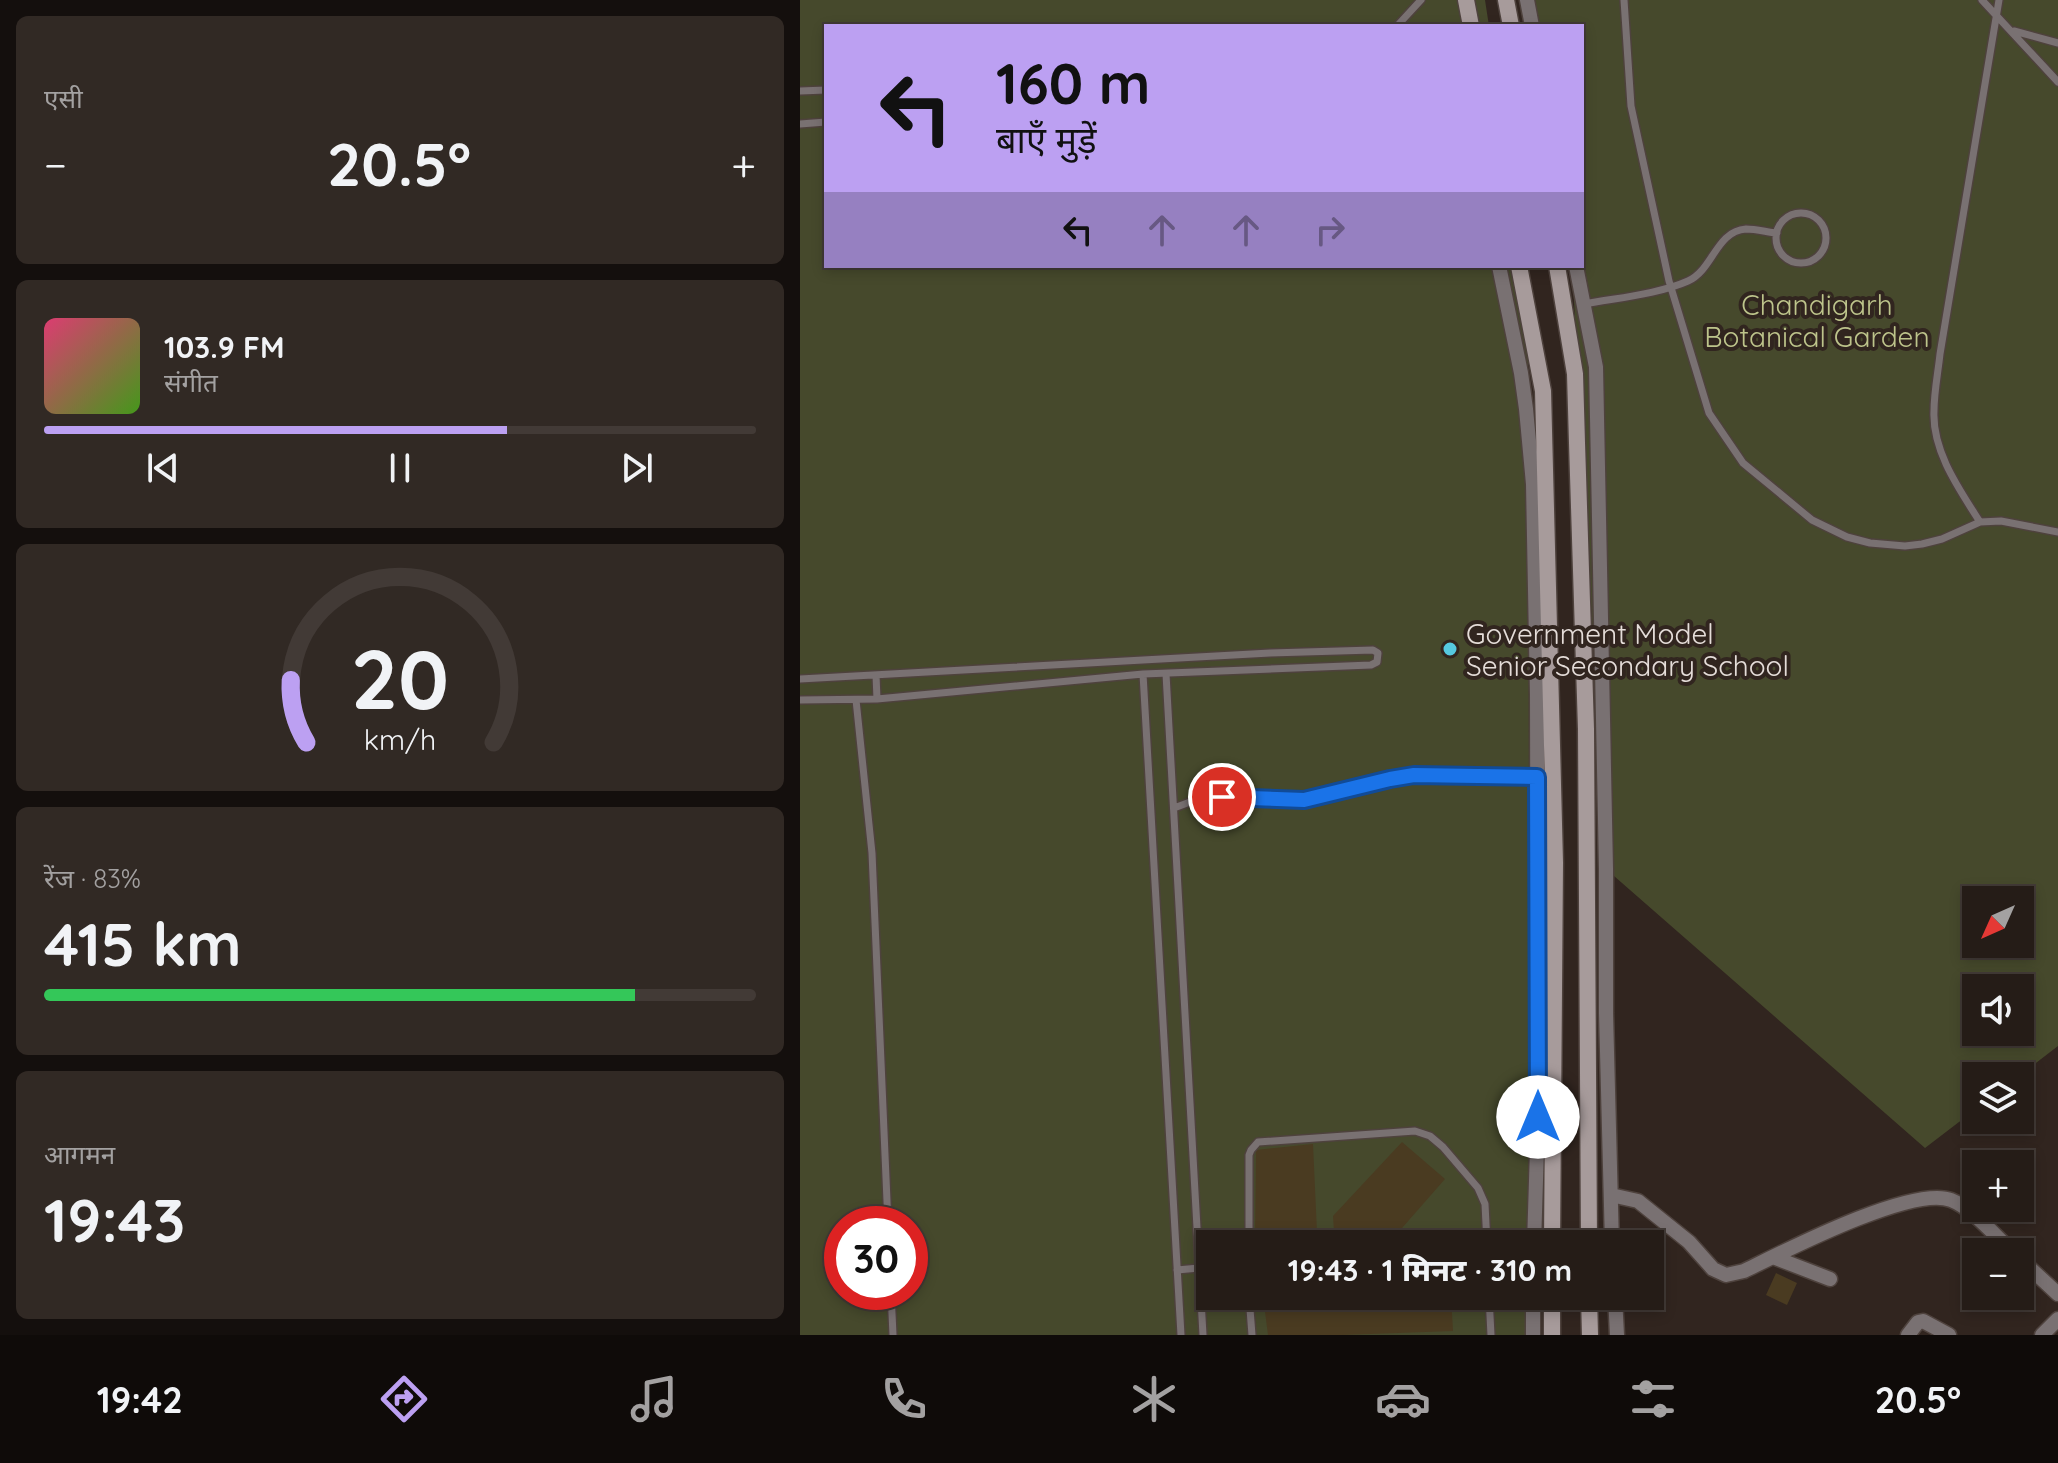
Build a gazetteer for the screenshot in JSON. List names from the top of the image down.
{
  "parks": ["Chandigarh Botanical Garden"],
  "places": ["Government Model Senior Secondary School"],
  "north": "bottom left",
  "page": {
    "tile": [
      "एसी",
      ["रेंज · 83%", "415 km"],
      ["आगमन", "19:43"]
    ],
    "turn": ["160 m", "बाएँ मुड़ें"],
    "heat": ["−", "20.5°", "+"],
    "song": ["103.9 FM", "संगीत"],
    "map_buttons": ["+", "−"],
    "limit": "30",
    "trip": "19:43 · 1 मिनट · 310 m",
    "tabs": ["19:42", "20.5°"],
    "gauge": ["20", "km/h"]
  }
}
